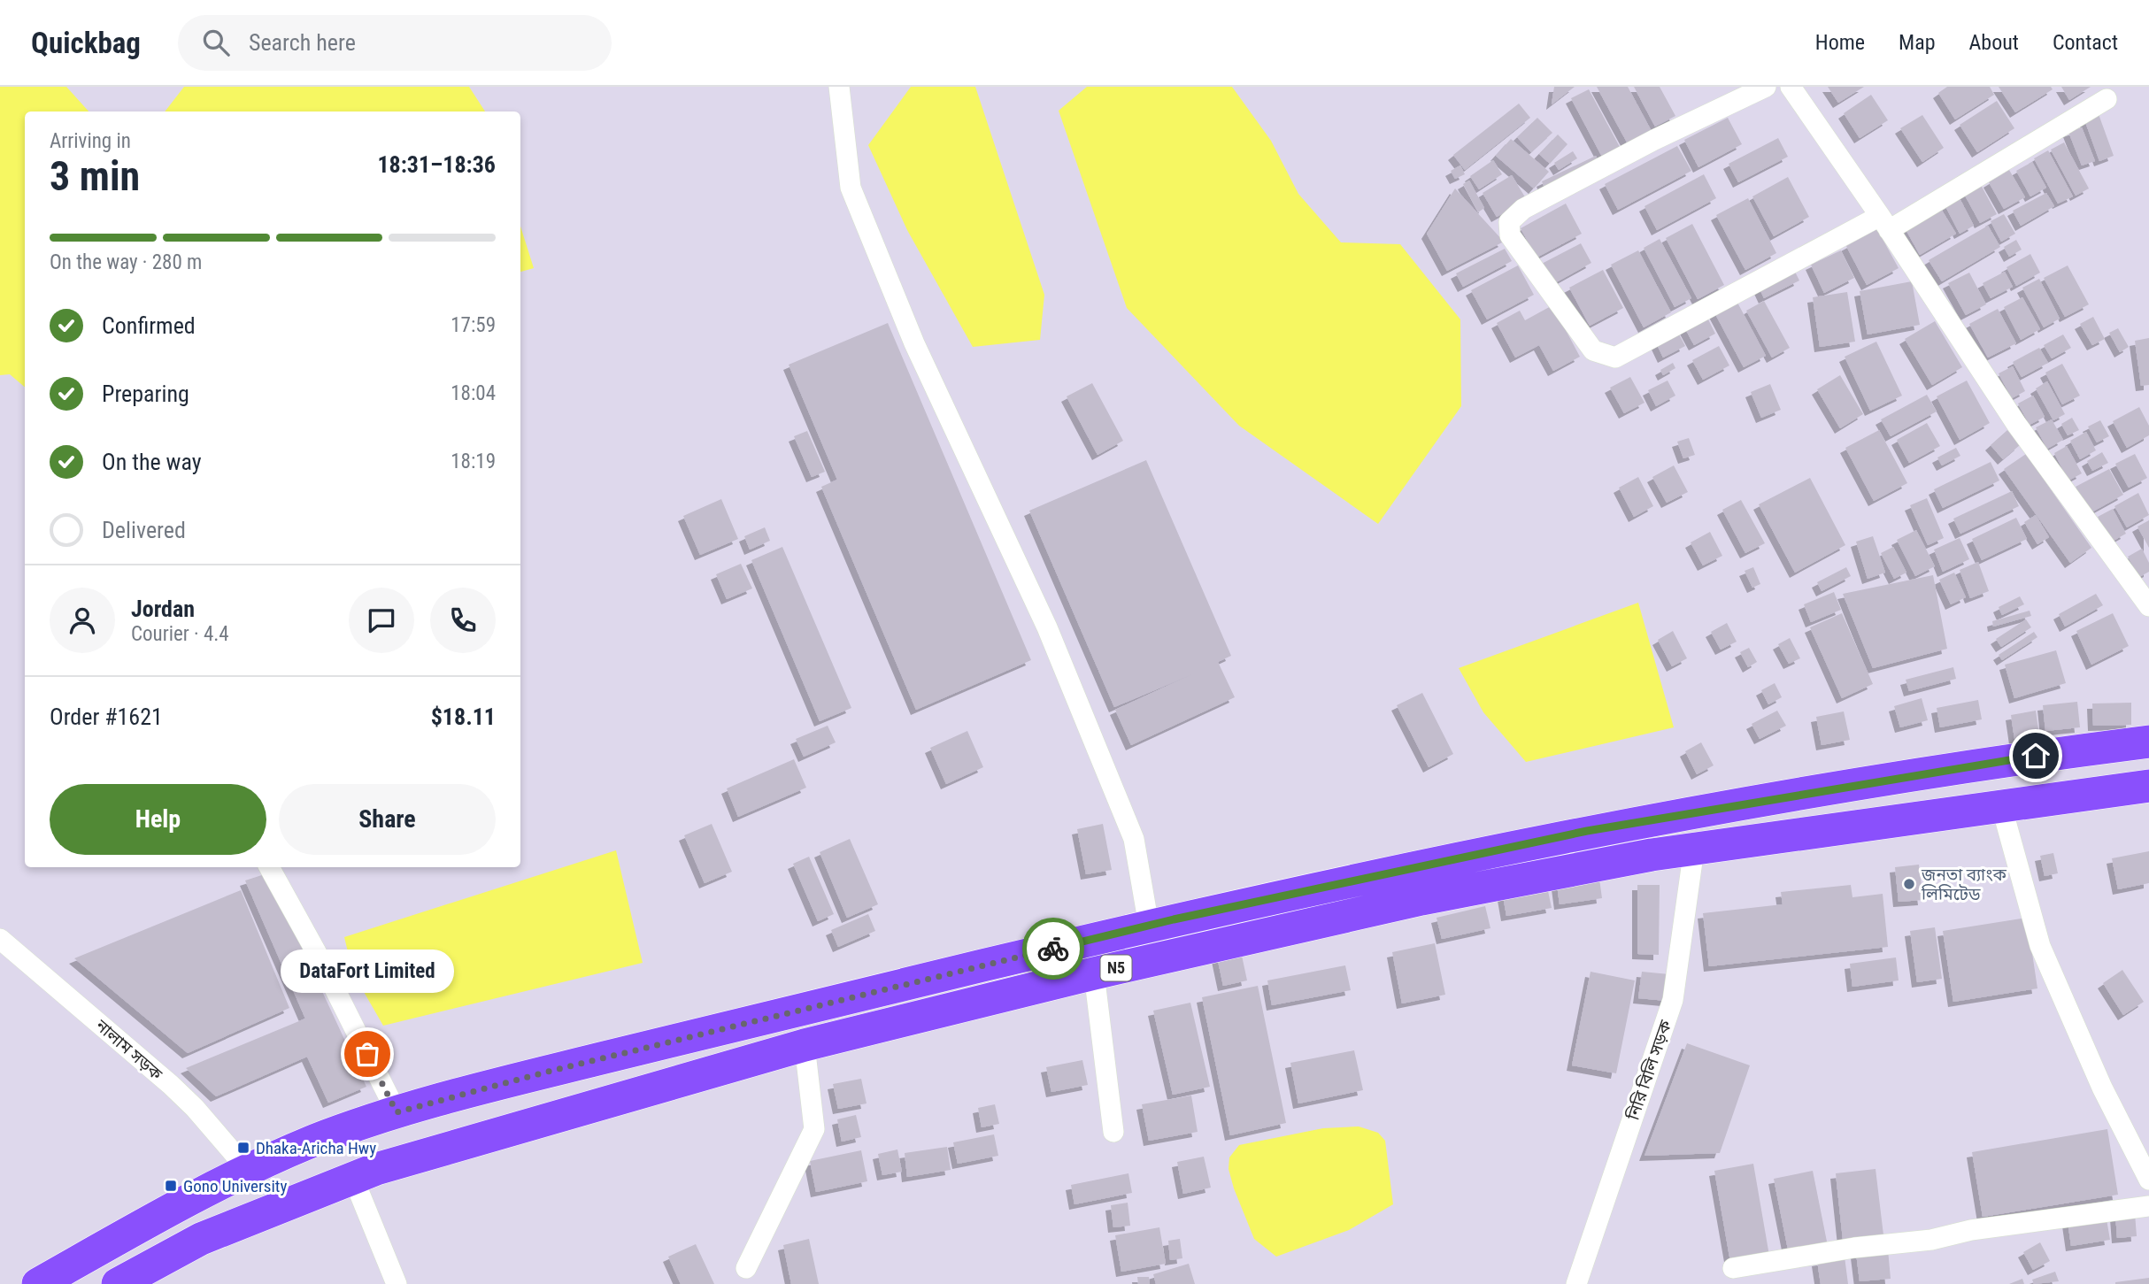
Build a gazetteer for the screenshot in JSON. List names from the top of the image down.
{
  "streets": {
    "highway": ["N5"],
    "street": ["নালাম সড়ক", "নিরি বিলি সড়ক"]
  },
  "crossings": [
    ["N5", "নালাম সড়ক"],
    ["N5", "নিরি বিলি সড়ক"]
  ],
  "places": {
    "other": ["জনতা ব্যাংক লিমিটেড", "DataFort Limited"],
    "transit": ["Dhaka-Aricha Hwy", "Gono University"]
  },
  "page": {
    "header": "Quickbag",
    "search": "Search here",
    "nav": [
      "Home",
      "Map",
      "About",
      "Contact"
    ],
    "heading": ["3 min", "Arriving in", "18:31–18:36"],
    "panel": [
      "Jordan",
      "Courier · 4.4",
      "Order #1621",
      "$18.11"
    ],
    "bar": "On the way · 280 m",
    "list": [
      ["Confirmed", "17:59"],
      ["Preparing", "18:04"],
      ["On the way", "18:19"],
      "Delivered"
    ],
    "buttons": ["Help", "Share"],
    "bubble": "DataFort Limited"
  }
}
